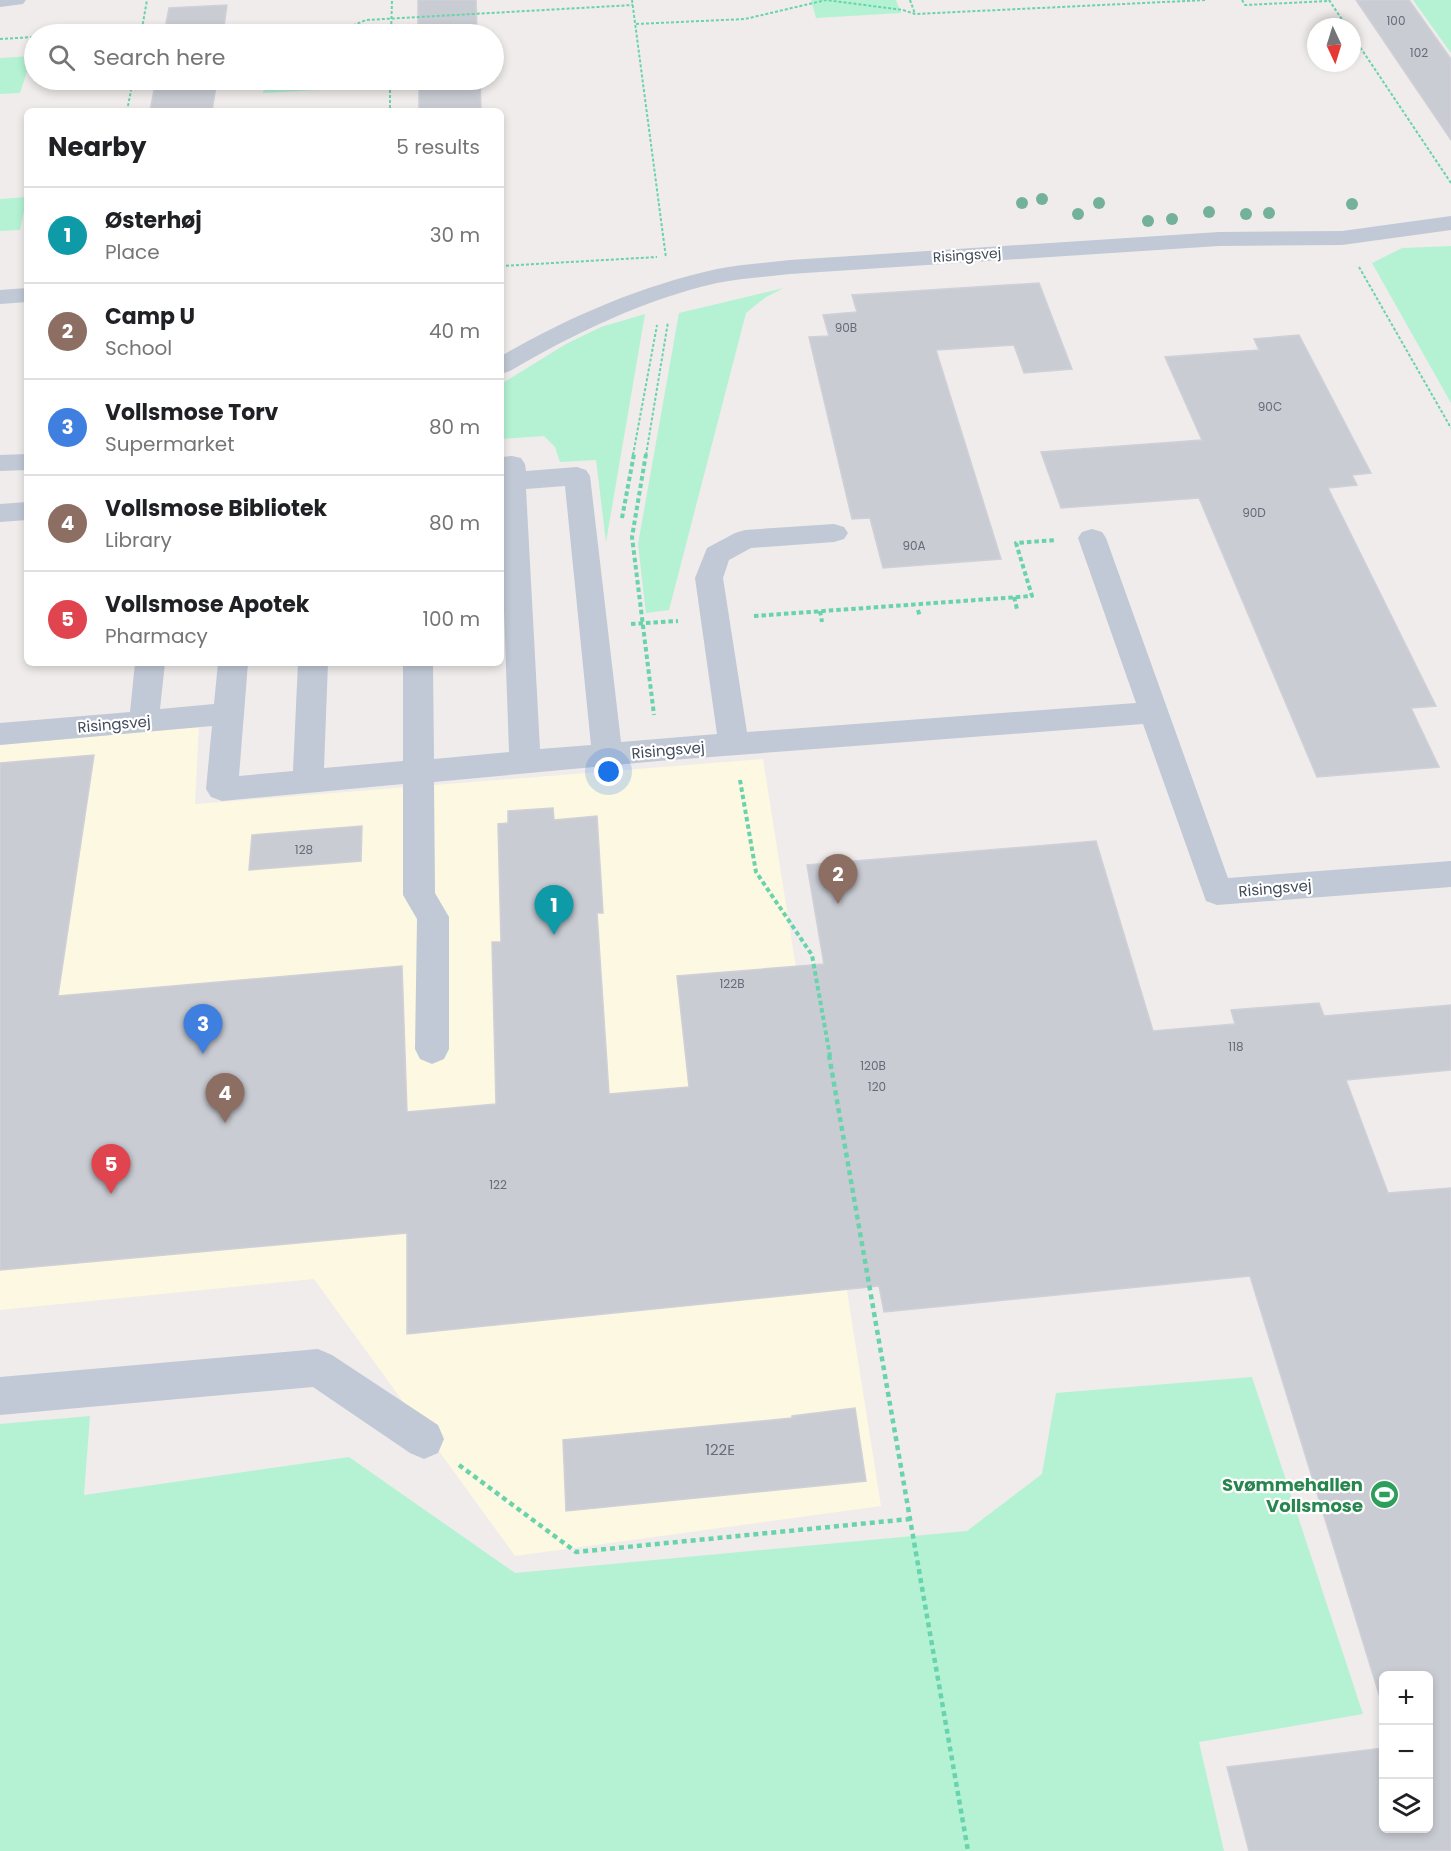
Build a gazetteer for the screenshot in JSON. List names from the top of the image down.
{
  "streets": {
    "street": ["Risingsvej"]
  },
  "places": {
    "sports": ["Svømmehallen Vollsmose"]
  },
  "house_numbers": [
    "100",
    "102",
    "90B",
    "90C",
    "90D",
    "90A",
    "128",
    "122B",
    "118",
    "120B",
    "120",
    "122",
    "122E"
  ],
  "north": "bottom",
  "page": {
    "search": "Search here",
    "heading": ["Nearby", "5 results"],
    "list": [
      {
        "mark": "1",
        "name": "Østerhøj",
        "note": "Place",
        "value": "30 m"
      },
      {
        "mark": "2",
        "name": "Camp U",
        "note": "School",
        "value": "40 m"
      },
      {
        "mark": "3",
        "name": "Vollsmose Torv",
        "note": "Supermarket",
        "value": "80 m"
      },
      {
        "mark": "4",
        "name": "Vollsmose Bibliotek",
        "note": "Library",
        "value": "80 m"
      },
      {
        "mark": "5",
        "name": "Vollsmose Apotek",
        "note": "Pharmacy",
        "value": "100 m"
      }
    ],
    "pins": [
      "2",
      "1",
      "3",
      "4",
      "5"
    ],
    "map_buttons": ["+", "−"]
  }
}
